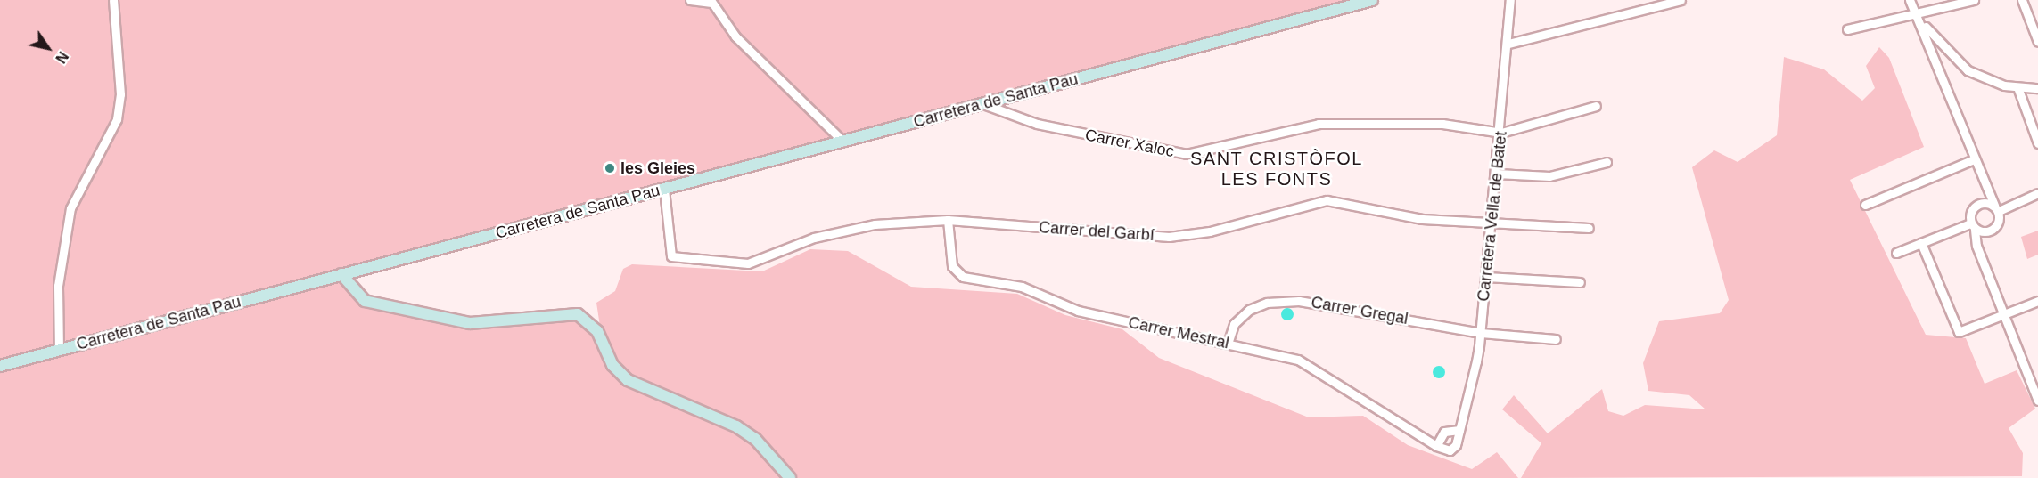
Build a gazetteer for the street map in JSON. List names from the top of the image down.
{
  "streets": {
    "main road": ["Carretera de Santa Pau"],
    "street": [
      "Carrer Xaloc",
      "Carretera Vella de Batet",
      "Carrer del Garbí",
      "Carrer Gregal",
      "Carrer Mestral"
    ]
  },
  "crossings": [
    ["Carretera de Santa Pau", "Carrer Xaloc"],
    ["Carretera de Santa Pau", "Carrer del Garbí"],
    ["Carrer Xaloc", "Carretera Vella de Batet"],
    ["Carretera Vella de Batet", "Carrer del Garbí"],
    ["Carretera Vella de Batet", "Carrer Gregal"],
    ["Carretera Vella de Batet", "Carrer Mestral"],
    ["Carrer del Garbí", "Carrer Mestral"],
    ["Carrer Gregal", "Carrer Mestral"]
  ],
  "districts": ["SANT CRISTÒFOL LES FONTS"],
  "places": ["les Gleies"],
  "north": "bottom right"
}
